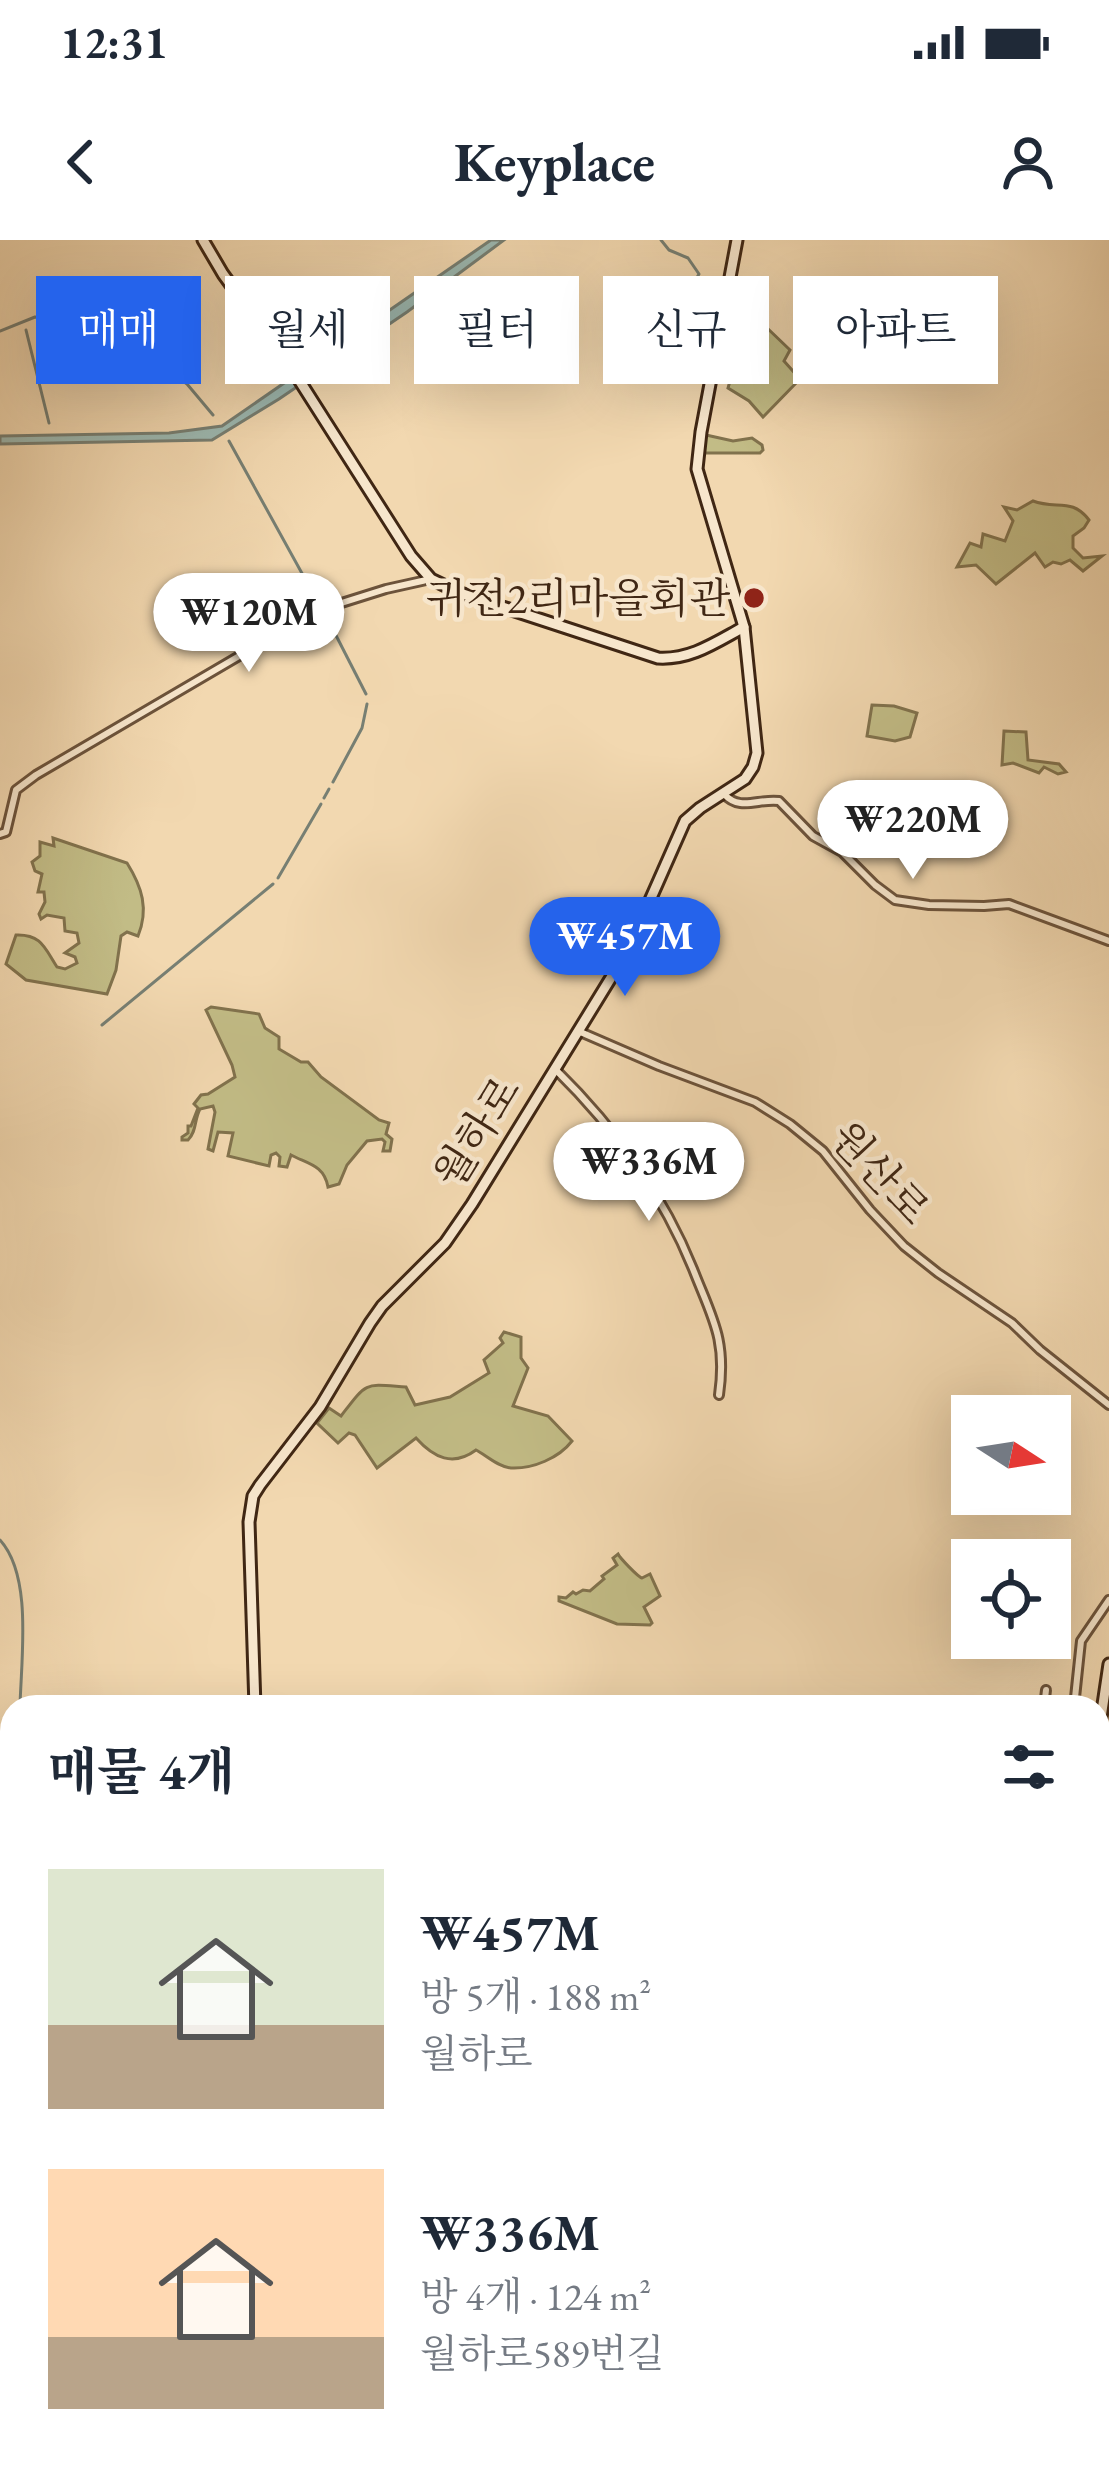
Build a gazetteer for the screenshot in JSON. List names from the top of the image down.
{
  "streets": {
    "street": ["월하로", "원산로"]
  },
  "crossings": [
    ["월하로", "원산로"]
  ],
  "places": ["귀전2리마을회관"],
  "north": "right",
  "page": {
    "status": "12:31",
    "header": "Keyplace",
    "chip": [
      "매매",
      "월세",
      "필터",
      "신규",
      "아파트"
    ],
    "price": [
      "₩120M",
      "₩220M",
      "₩457M",
      "₩336M"
    ],
    "heading": "매물 4개",
    "list": [
      {
        "name": "₩457M",
        "note": "방 5개 · 188 m² · 월하로"
      },
      {
        "name": "₩336M",
        "note": "방 4개 · 124 m² · 월하로589번길"
      }
    ]
  }
}
